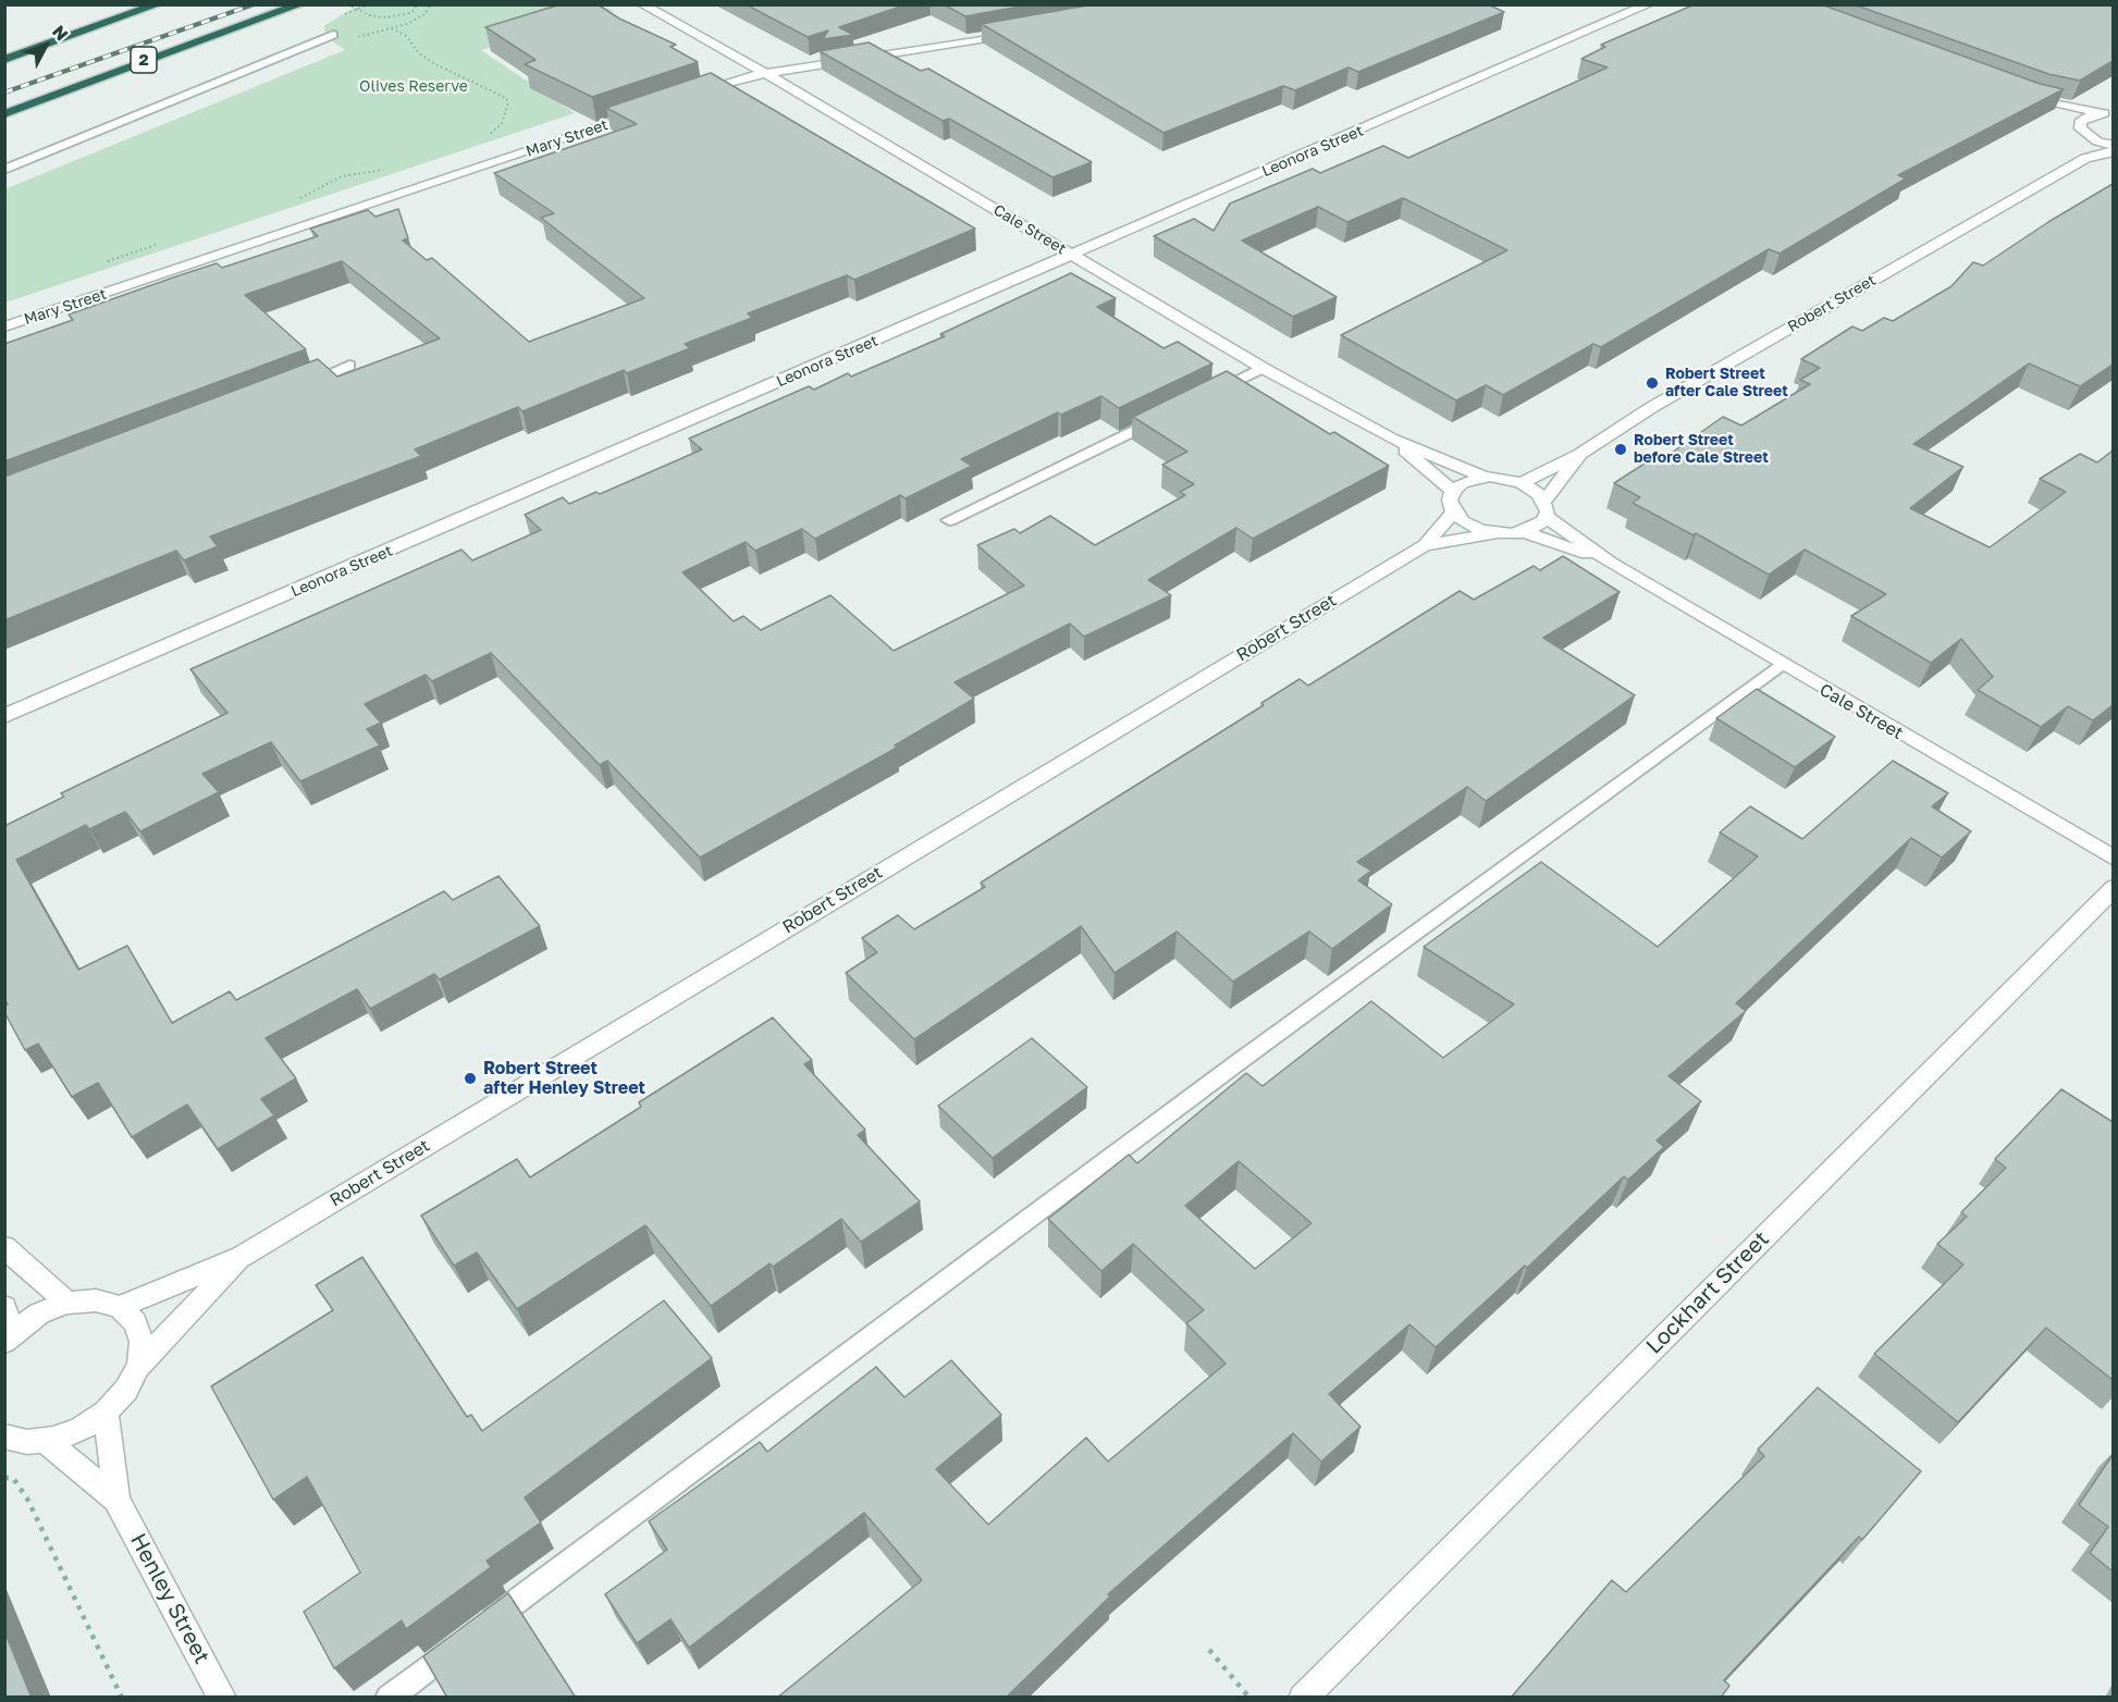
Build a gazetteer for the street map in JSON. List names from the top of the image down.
{
  "streets": {
    "highway": ["2"],
    "street": [
      "Mary Street",
      "Leonora Street",
      "Cale Street",
      "Robert Street",
      "Lockhart Street",
      "Henley Street"
    ]
  },
  "crossings": [
    ["Leonora Street", "Cale Street"],
    ["Cale Street", "Robert Street"],
    ["Robert Street", "Henley Street"]
  ],
  "parks": ["Olives Reserve"],
  "places": ["Robert Street after Cale Street", "Robert Street before Cale Street", "Robert Street after Henley Street"],
  "north": "top right"
}
